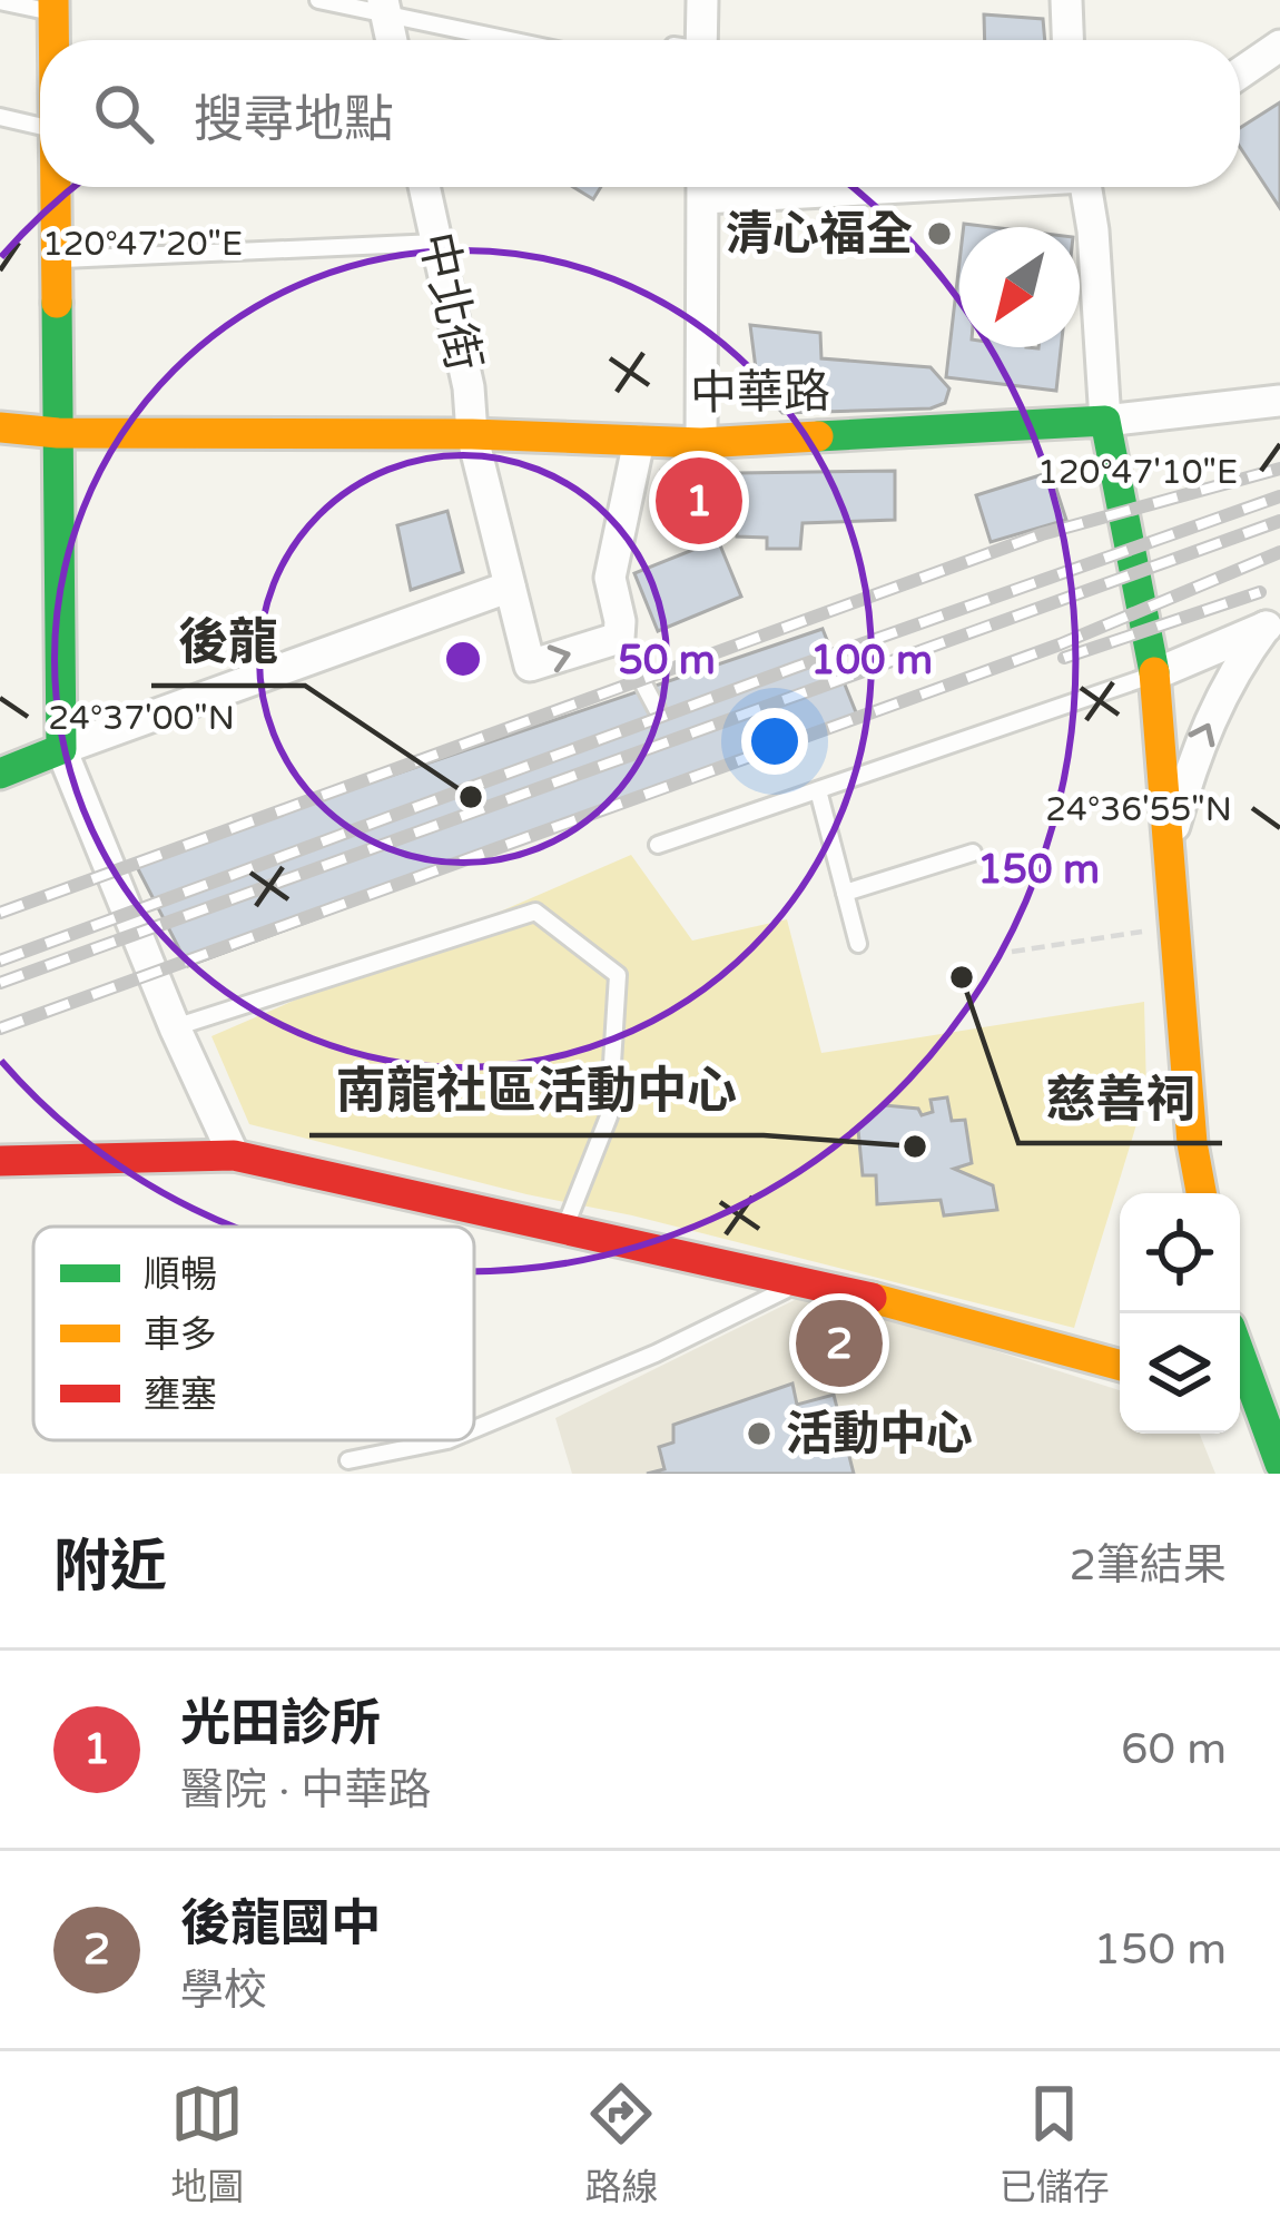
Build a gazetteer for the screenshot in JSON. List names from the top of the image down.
{
  "streets": {
    "main road": ["中華路"],
    "street": ["中北街"]
  },
  "crossings": [
    ["中北街", "中華路"]
  ],
  "places": [
    "清心福全",
    "後龍",
    "慈善祠",
    "南龍社區活動中心",
    "活動中心"
  ],
  "legend": ["順暢", "車多", "壅塞"],
  "north": "bottom left",
  "page": {
    "search": "搜尋地點",
    "pins": ["1", "2"],
    "heading": ["附近", "2筆結果"],
    "list": [
      {
        "mark": "1",
        "name": "光田診所",
        "note": "醫院 · 中華路",
        "value": "60 m"
      },
      {
        "mark": "2",
        "name": "後龍國中",
        "note": "學校",
        "value": "150 m"
      }
    ],
    "nav": ["地圖", "路線", "已儲存"]
  },
  "coordinates": [
    "120°47'20\"E",
    "120°47'10\"E",
    "24°37'00\"N",
    "24°36'55\"N"
  ],
  "rings": ["50 m", "100 m", "150 m"]
}
